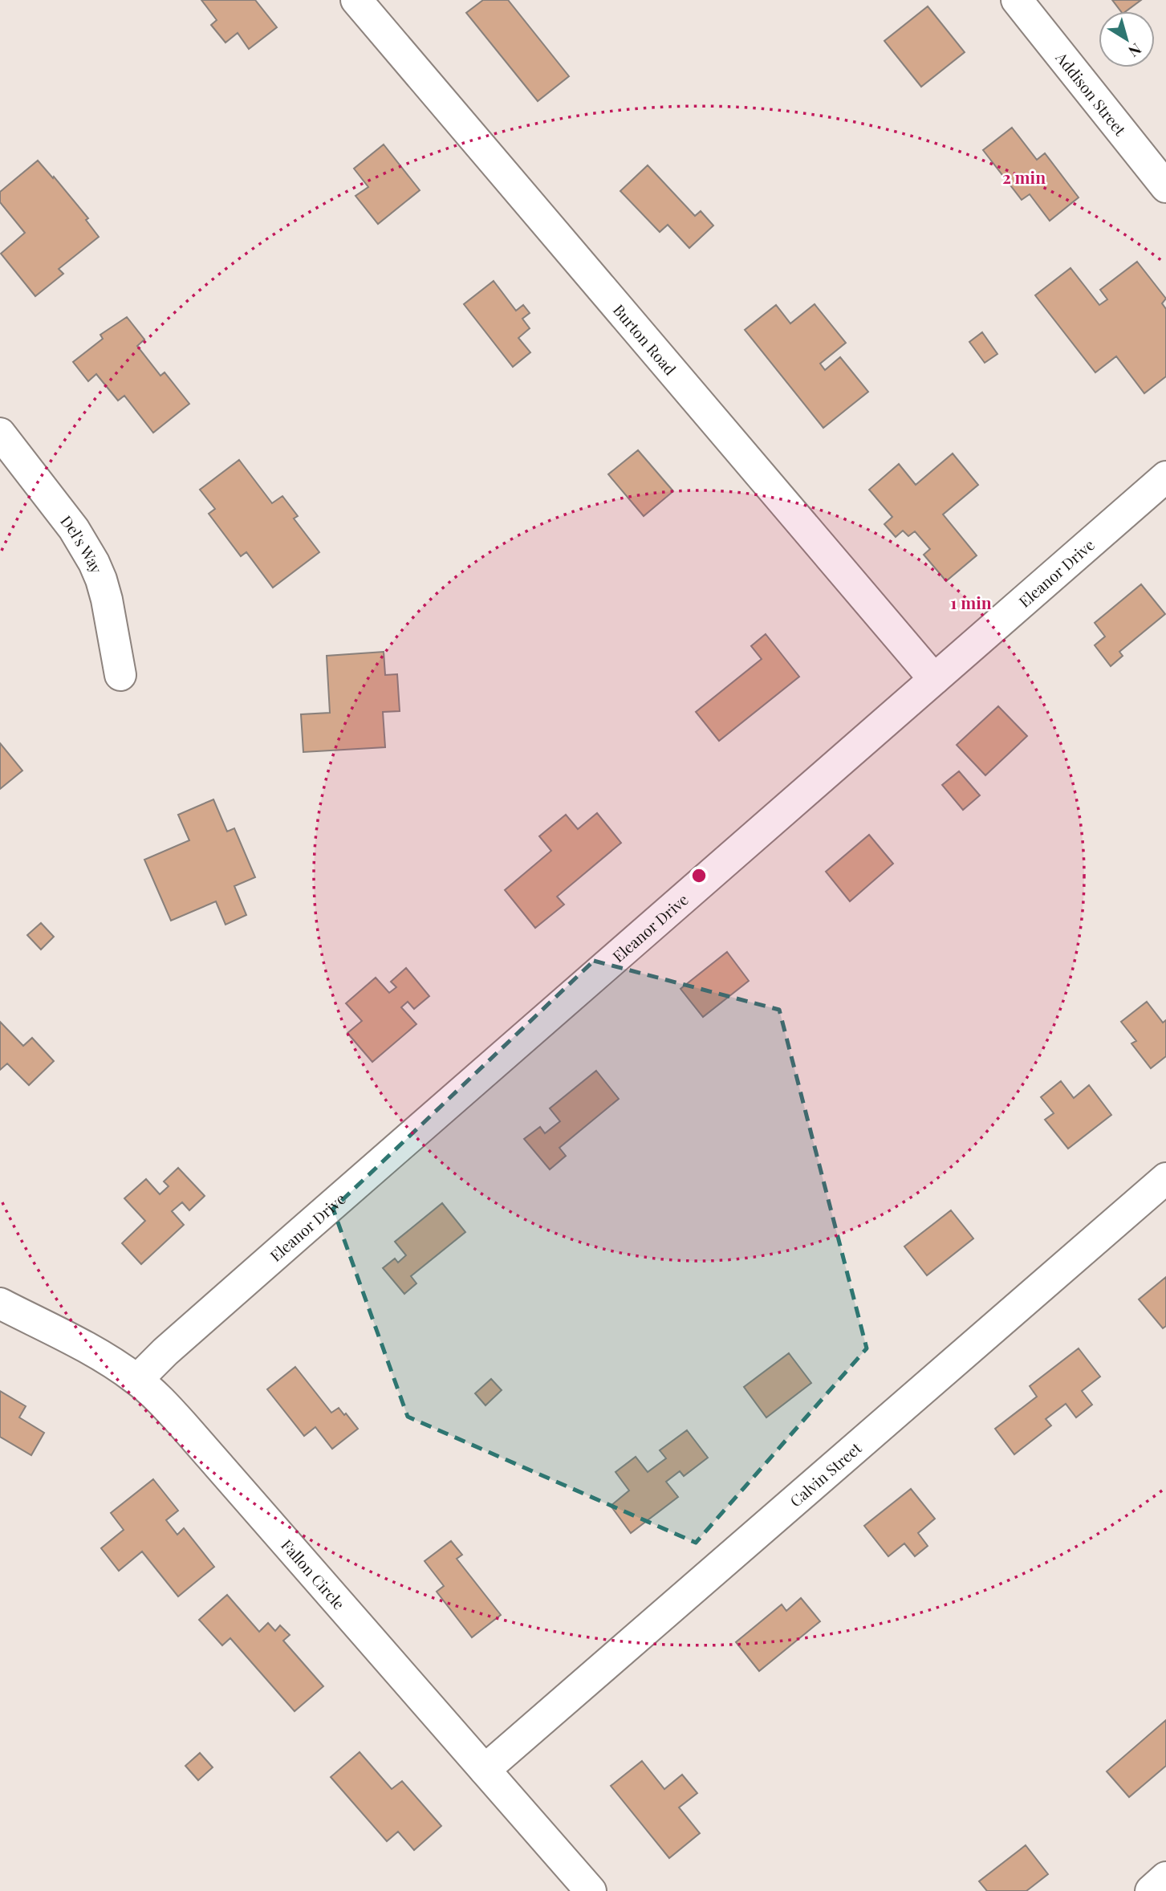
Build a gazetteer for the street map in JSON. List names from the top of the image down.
{
  "streets": {
    "street": [
      "Addison Street",
      "Burton Road",
      "Del's Way",
      "Eleanor Drive",
      "Calvin Street",
      "Fallon Circle"
    ]
  },
  "crossings": [
    ["Burton Road", "Eleanor Drive"],
    ["Eleanor Drive", "Fallon Circle"],
    ["Calvin Street", "Fallon Circle"]
  ],
  "north": "bottom right",
  "rings": ["2 min", "1 min"]
}
